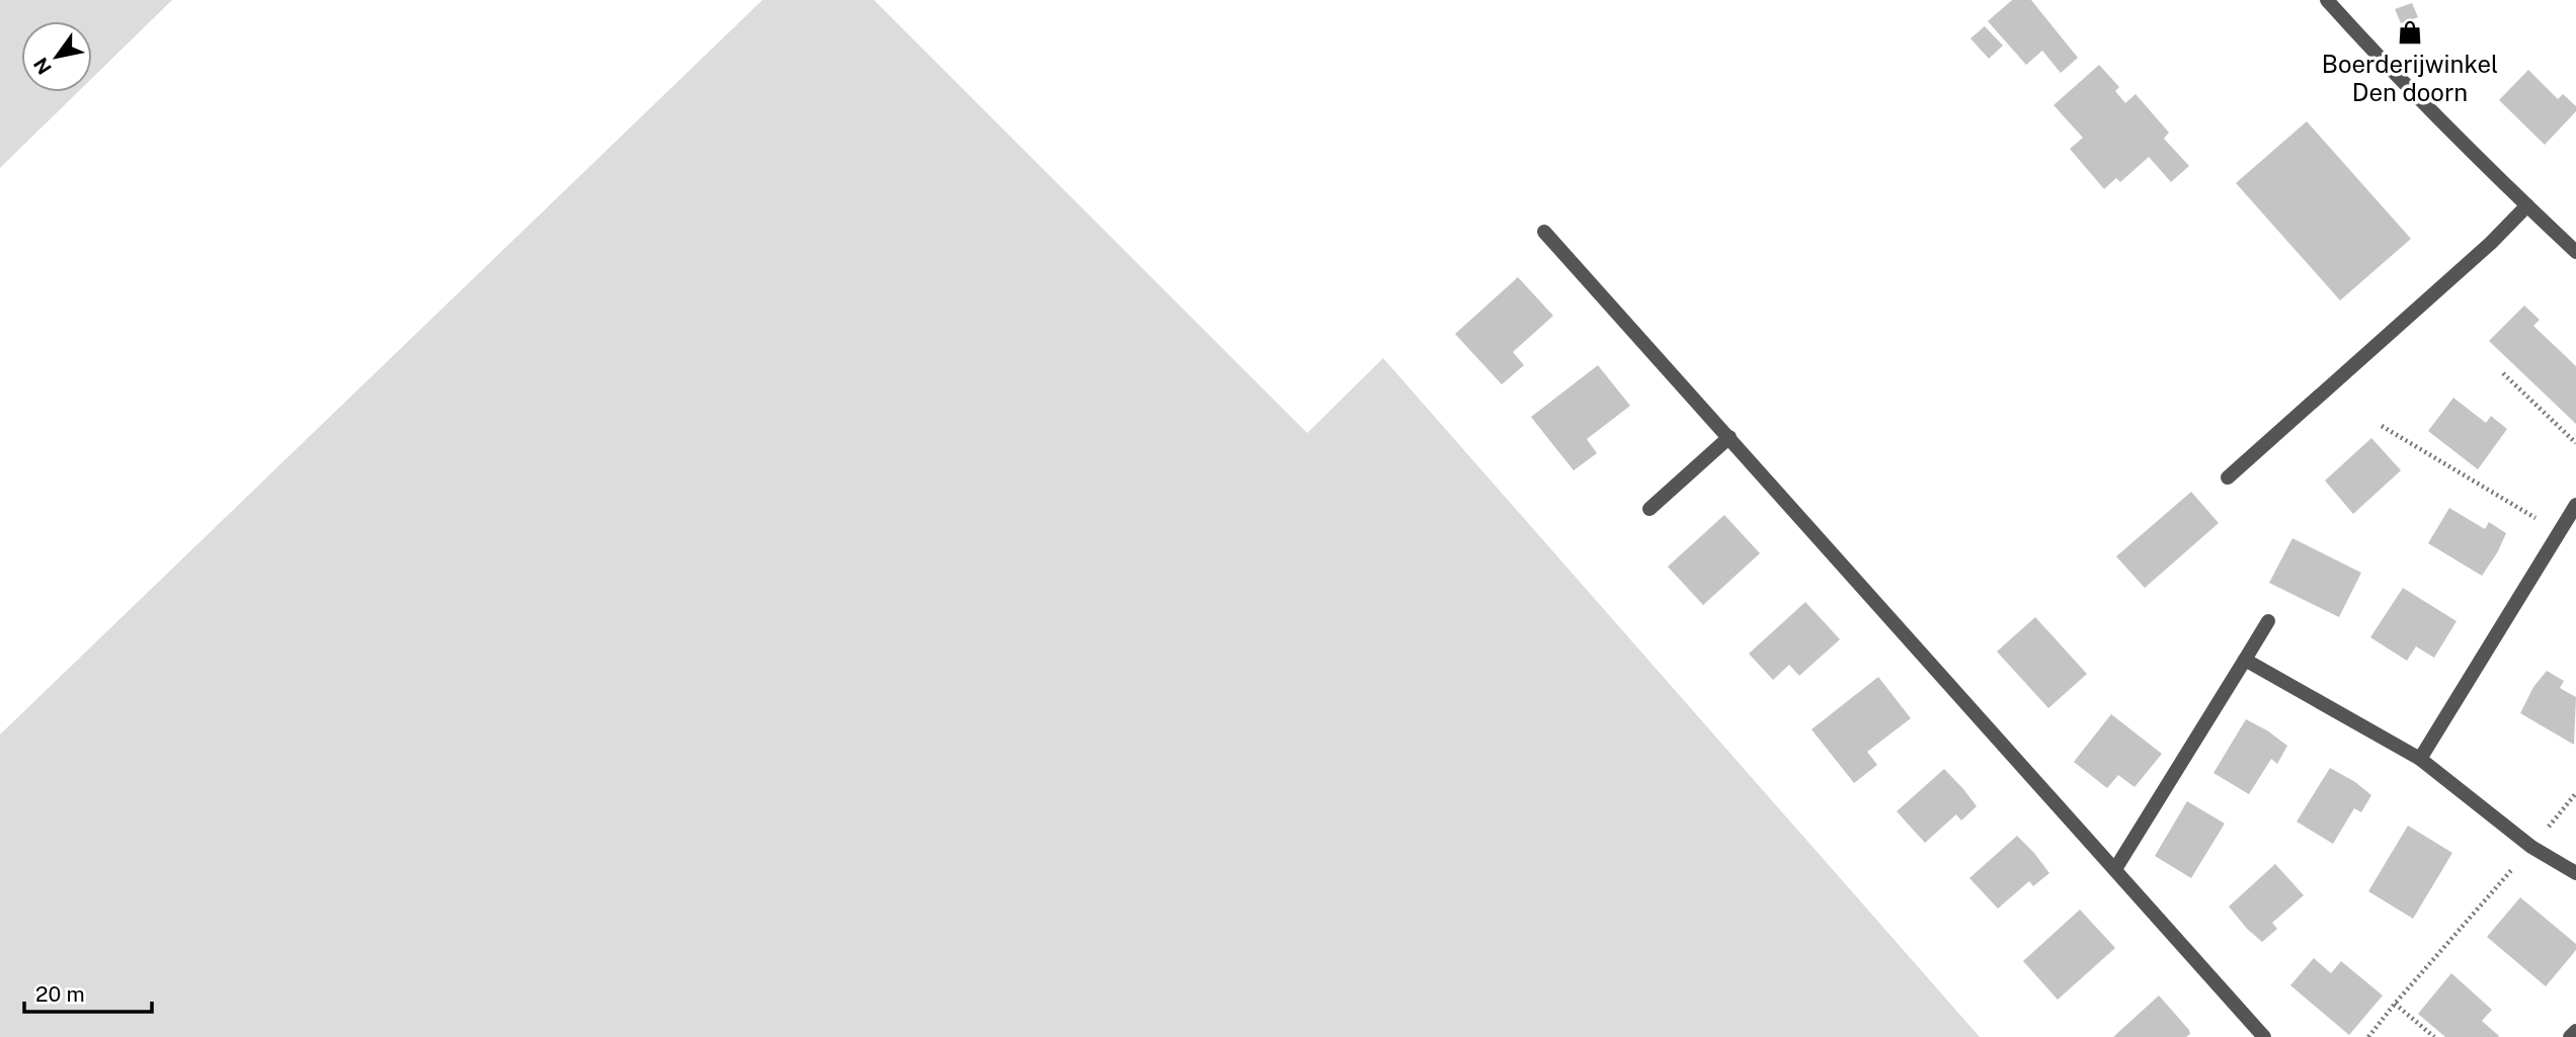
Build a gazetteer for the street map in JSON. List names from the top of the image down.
{
  "places": {
    "shop": ["Boerderijwinkel Den doorn"]
  },
  "scale_bar": "20 m",
  "north": "bottom left"
}
